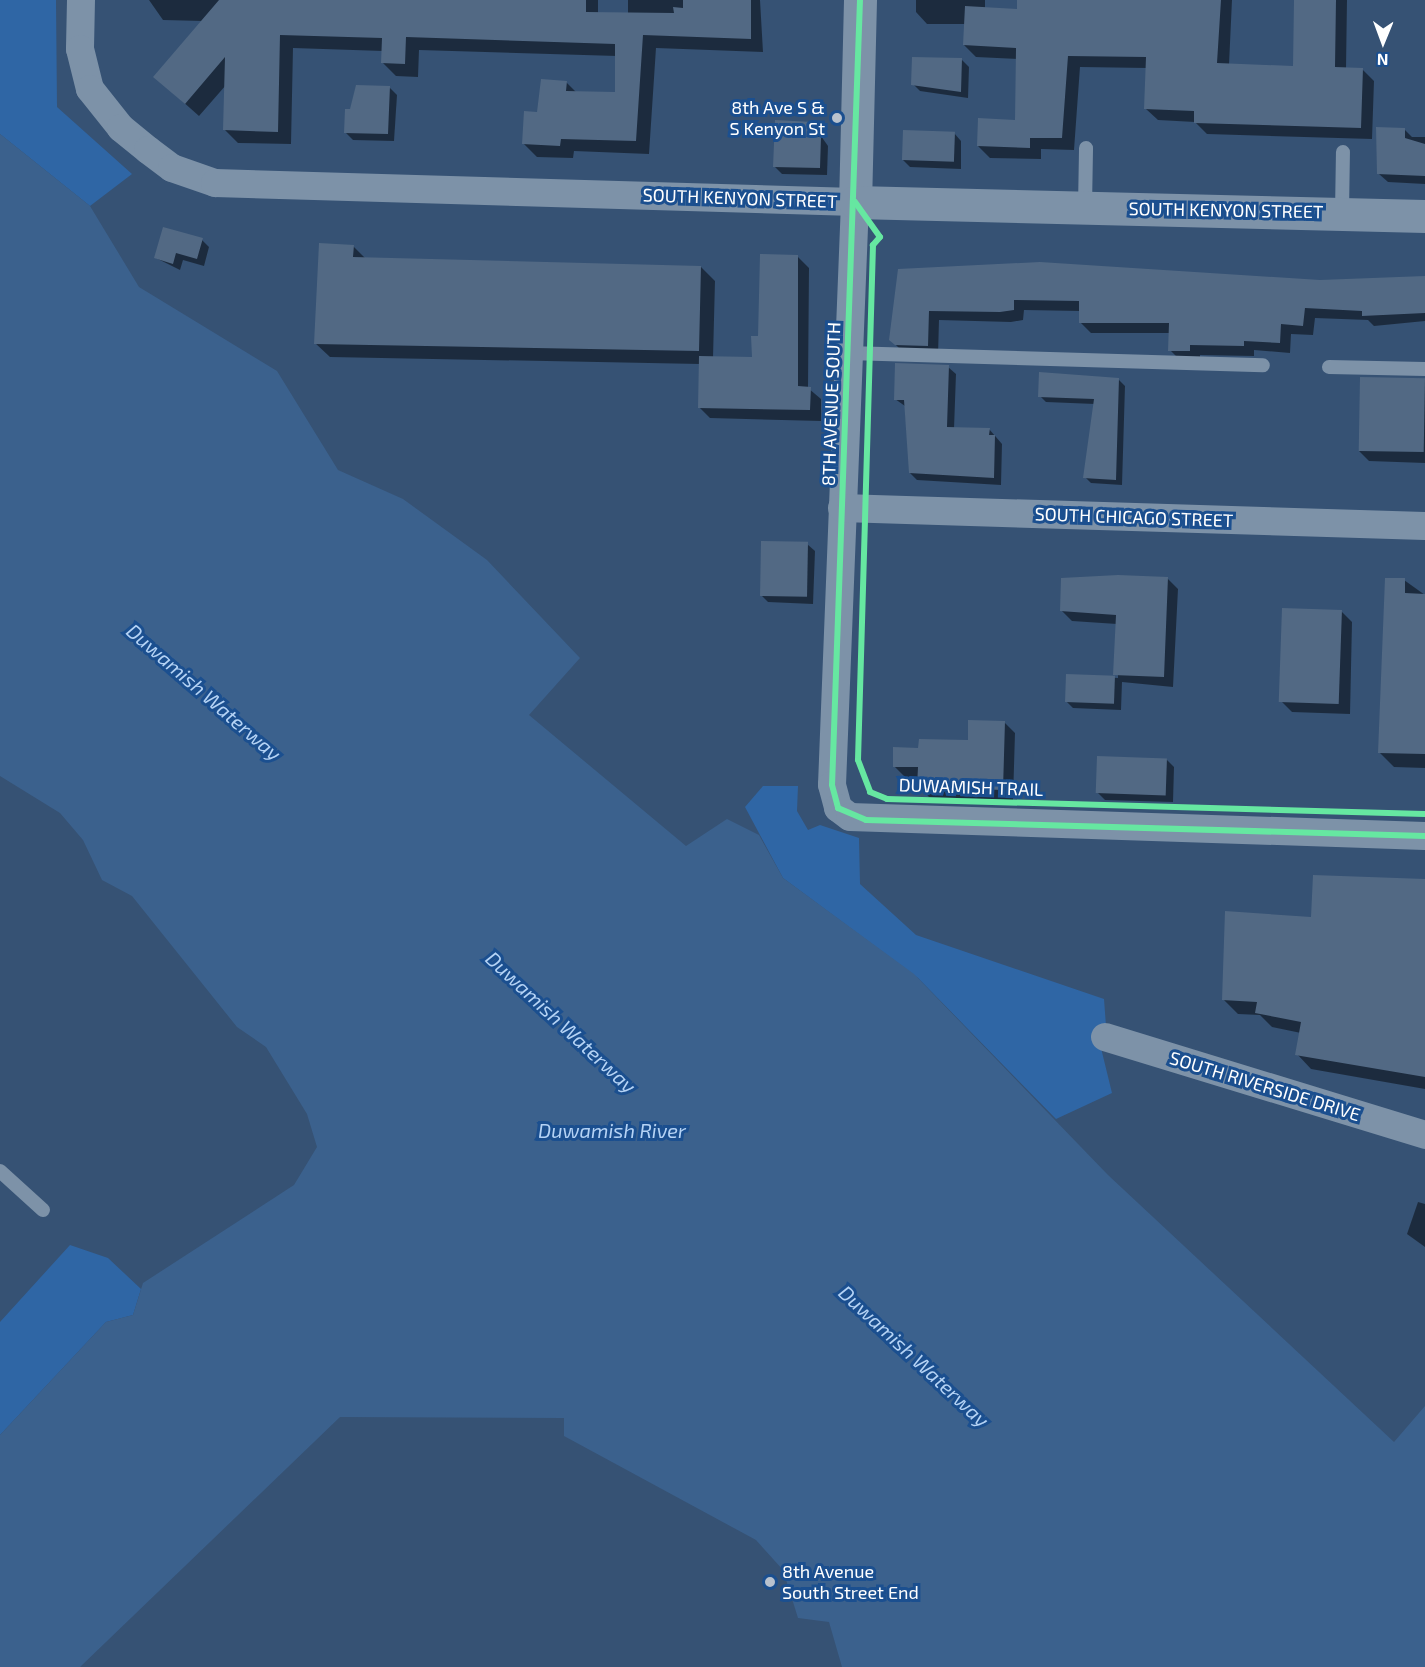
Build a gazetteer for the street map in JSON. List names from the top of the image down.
{
  "streets": {
    "street": [
      "SOUTH KENYON STREET",
      "8TH AVENUE SOUTH",
      "SOUTH CHICAGO STREET",
      "SOUTH RIVERSIDE DRIVE"
    ],
    "cycle path": ["DUWAMISH TRAIL"]
  },
  "crossings": [
    ["SOUTH KENYON STREET", "8TH AVENUE SOUTH"],
    ["8TH AVENUE SOUTH", "SOUTH CHICAGO STREET"]
  ],
  "water": ["Duwamish Waterway", "Duwamish River"],
  "places": ["8th Ave S & S Kenyon St", "8th Avenue South Street End"],
  "north": "bottom"
}
